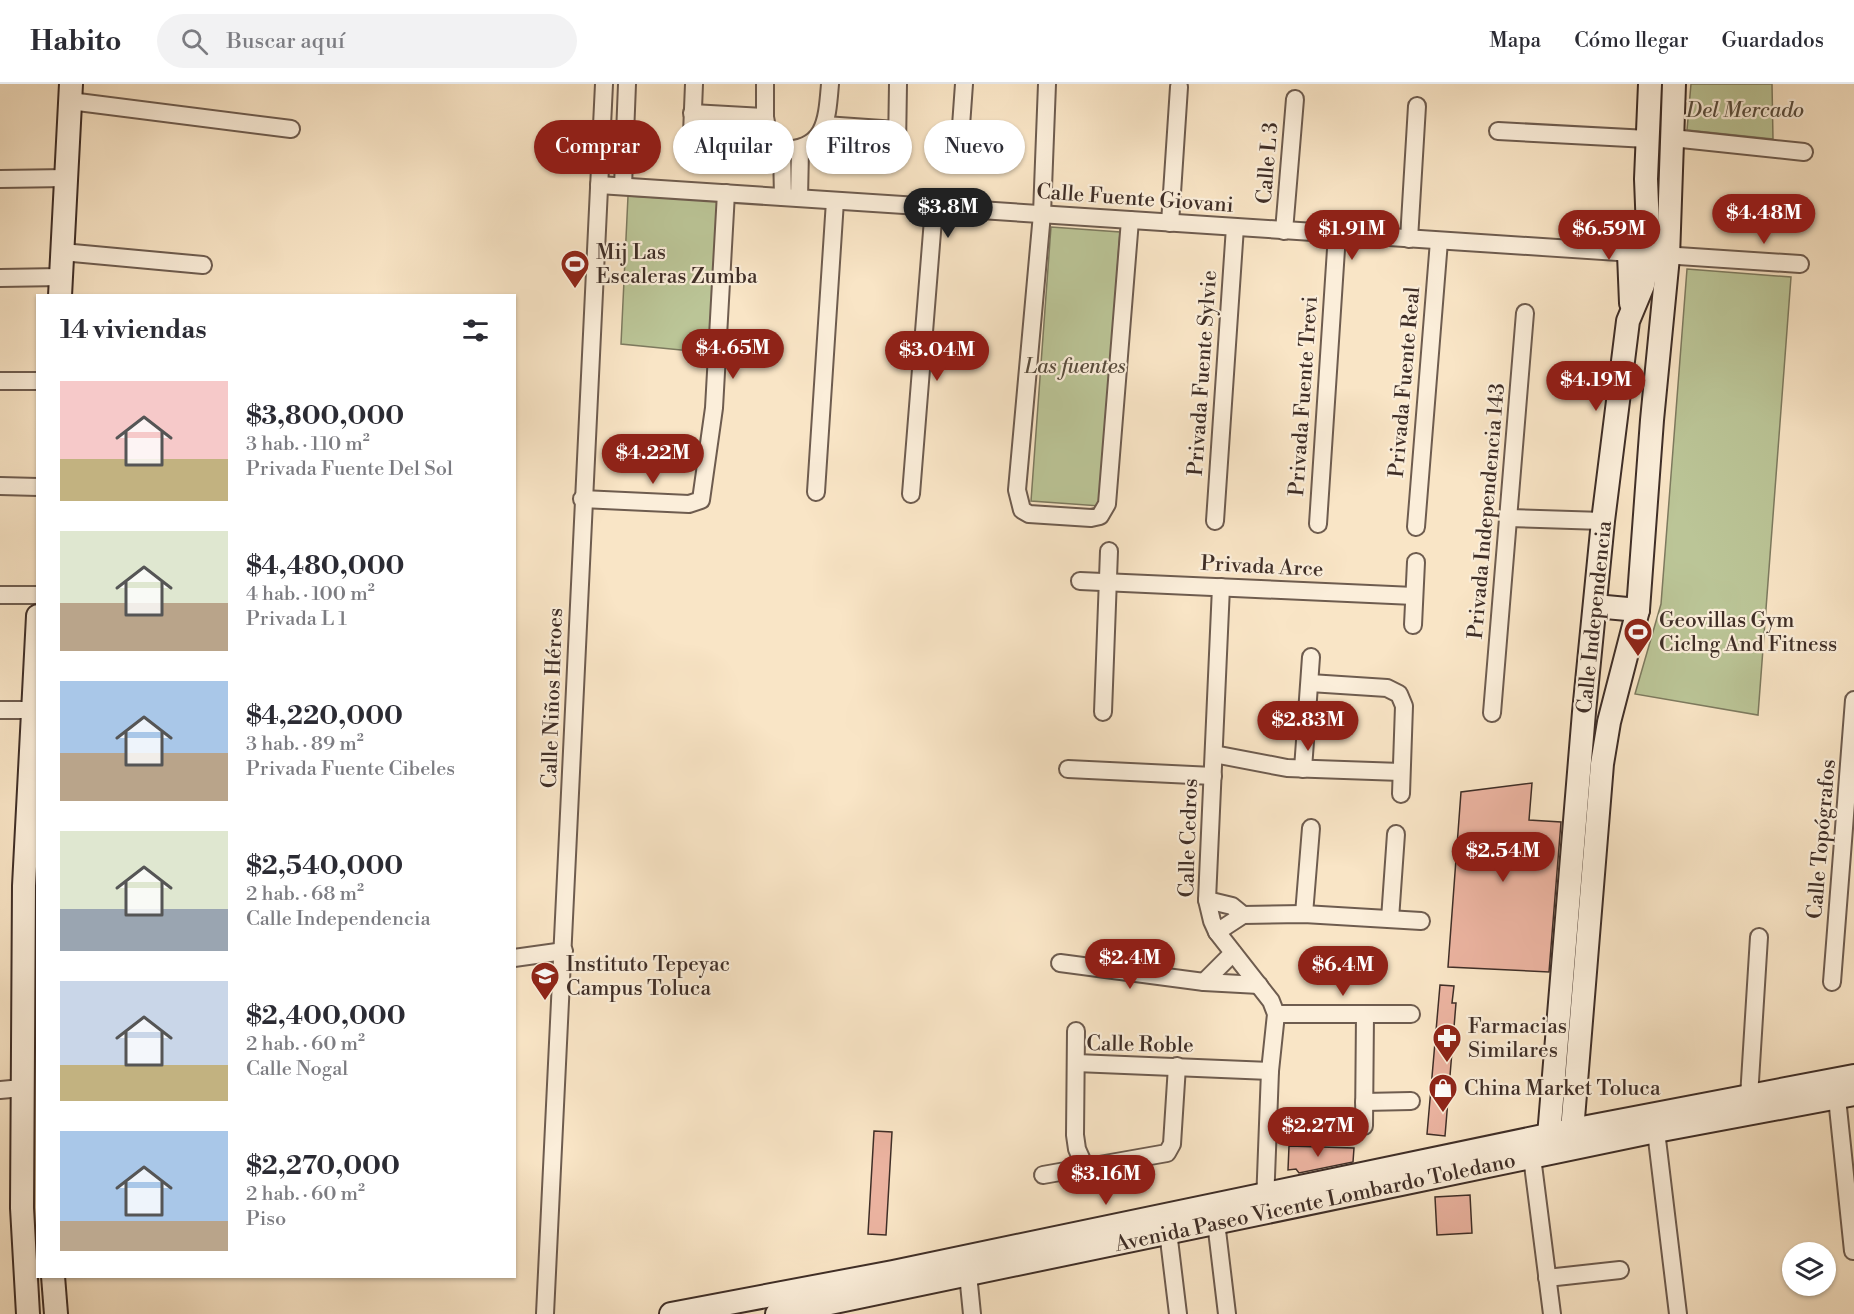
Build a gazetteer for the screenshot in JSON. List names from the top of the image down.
{
  "streets": {
    "main road": ["Calle Independencia", "Avenida Paseo Vicente Lombardo Toledano"],
    "street": [
      "Calle L 3",
      "Calle Fuente Giovani",
      "Privada Fuente Sylvie",
      "Privada Fuente Real",
      "Privada Fuente Trevi",
      "Privada Independencia 143",
      "Privada Arce",
      "Calle Niños Héroes",
      "Calle Cedros",
      "Calle Topógrafos",
      "Calle Roble"
    ]
  },
  "crossings": [
    ["Calle L 3", "Calle Fuente Giovani"],
    ["Calle Fuente Giovani", "Privada Fuente Sylvie"],
    ["Calle Fuente Giovani", "Privada Fuente Real"],
    ["Calle Fuente Giovani", "Privada Fuente Trevi"],
    ["Calle Fuente Giovani", "Calle Independencia"],
    ["Calle Fuente Giovani", "Calle Niños Héroes"],
    ["Privada Arce", "Calle Cedros"],
    ["Calle Independencia", "Avenida Paseo Vicente Lombardo Toledano"]
  ],
  "parks": ["Del Mercado", "Las fuentes"],
  "places": {
    "sports": ["Mij Las Escaleras Zumba", "Geovillas Gym Ciclng And Fitness"],
    "school or university": ["Instituto Tepeyac Campus Toluca"],
    "pharmacy": ["Farmacias Similares"],
    "shop": ["China Market Toluca"]
  },
  "page": {
    "header": "Habito",
    "search": "Buscar aquí",
    "nav": ["Mapa", "Cómo llegar", "Guardados"],
    "chip": [
      "Comprar",
      "Alquilar",
      "Filtros",
      "Nuevo"
    ],
    "price": [
      "$3.8M",
      "$4.48M",
      "$1.91M",
      "$6.59M",
      "$4.65M",
      "$3.04M",
      "$4.19M",
      "$4.22M",
      "$2.83M",
      "$2.54M",
      "$2.4M",
      "$6.4M",
      "$2.27M",
      "$3.16M"
    ],
    "heading": "14 viviendas",
    "list": [
      {
        "name": "$3,800,000",
        "note": "3 hab. · 110 m² · Privada Fuente Del Sol"
      },
      {
        "name": "$4,480,000",
        "note": "4 hab. · 100 m² · Privada L 1"
      },
      {
        "name": "$4,220,000",
        "note": "3 hab. · 89 m² · Privada Fuente Cibeles"
      },
      {
        "name": "$2,540,000",
        "note": "2 hab. · 68 m² · Calle Independencia"
      },
      {
        "name": "$2,400,000",
        "note": "2 hab. · 60 m² · Calle Nogal"
      },
      {
        "name": "$2,270,000",
        "note": "2 hab. · 60 m² · Piso"
      }
    ]
  }
}
